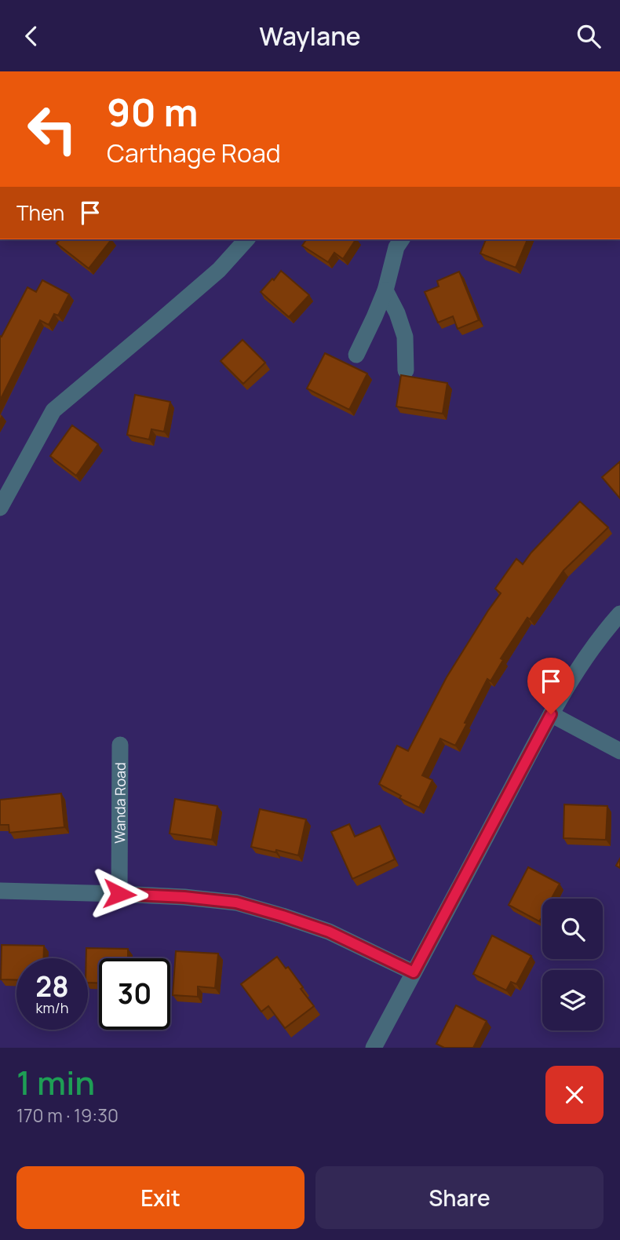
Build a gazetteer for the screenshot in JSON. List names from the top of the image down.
{
  "streets": {
    "street": ["Wanda Road"]
  },
  "page": {
    "header": "Waylane",
    "turn": ["90 m", "Carthage Road"],
    "then": "Then",
    "speed": "28 km/h",
    "limit": "30",
    "heading": ["1 min", "170 m · 19:30"],
    "buttons": ["Exit", "Share"]
  }
}
